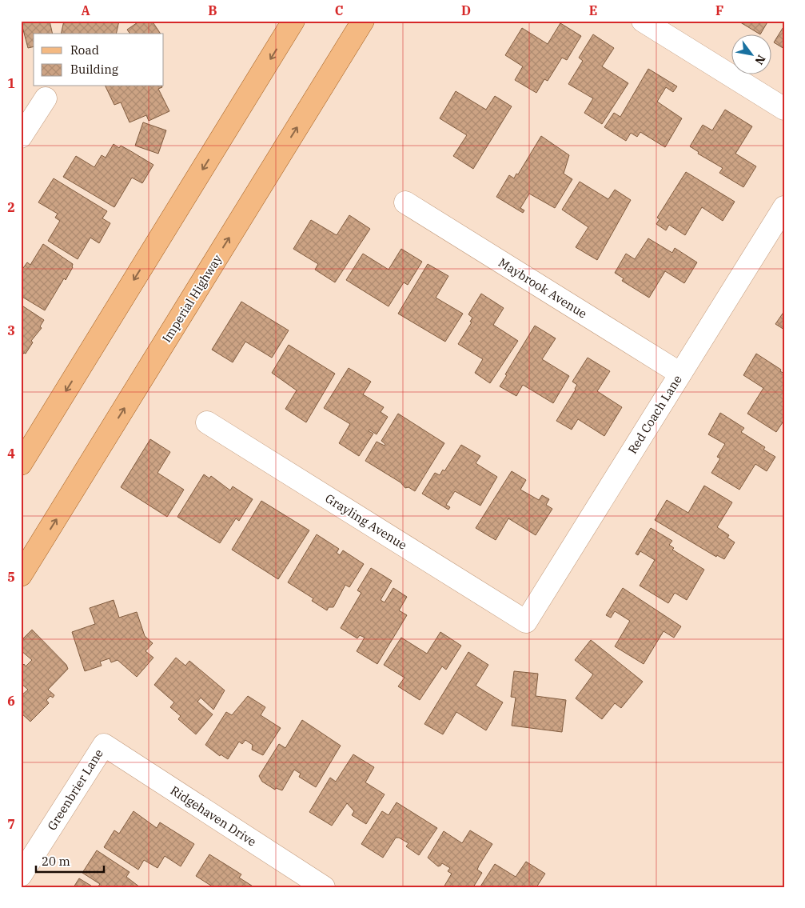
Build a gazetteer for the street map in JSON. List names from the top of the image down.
{
  "streets": {
    "main road": ["Imperial Highway"],
    "street": [
      "Maybrook Avenue",
      "Red Coach Lane",
      "Grayling Avenue",
      "Greenbrier Lane",
      "Ridgehaven Drive"
    ]
  },
  "crossings": [
    ["Maybrook Avenue", "Red Coach Lane"],
    ["Red Coach Lane", "Grayling Avenue"],
    ["Greenbrier Lane", "Ridgehaven Drive"]
  ],
  "legend": ["Road", "Building"],
  "scale_bar": "20 m",
  "north": "bottom right",
  "grid": {
    "columns": [
      "A",
      "B",
      "C",
      "D",
      "E",
      "F"
    ],
    "rows": [
      "1",
      "2",
      "3",
      "4",
      "5",
      "6",
      "7"
    ]
  }
}
